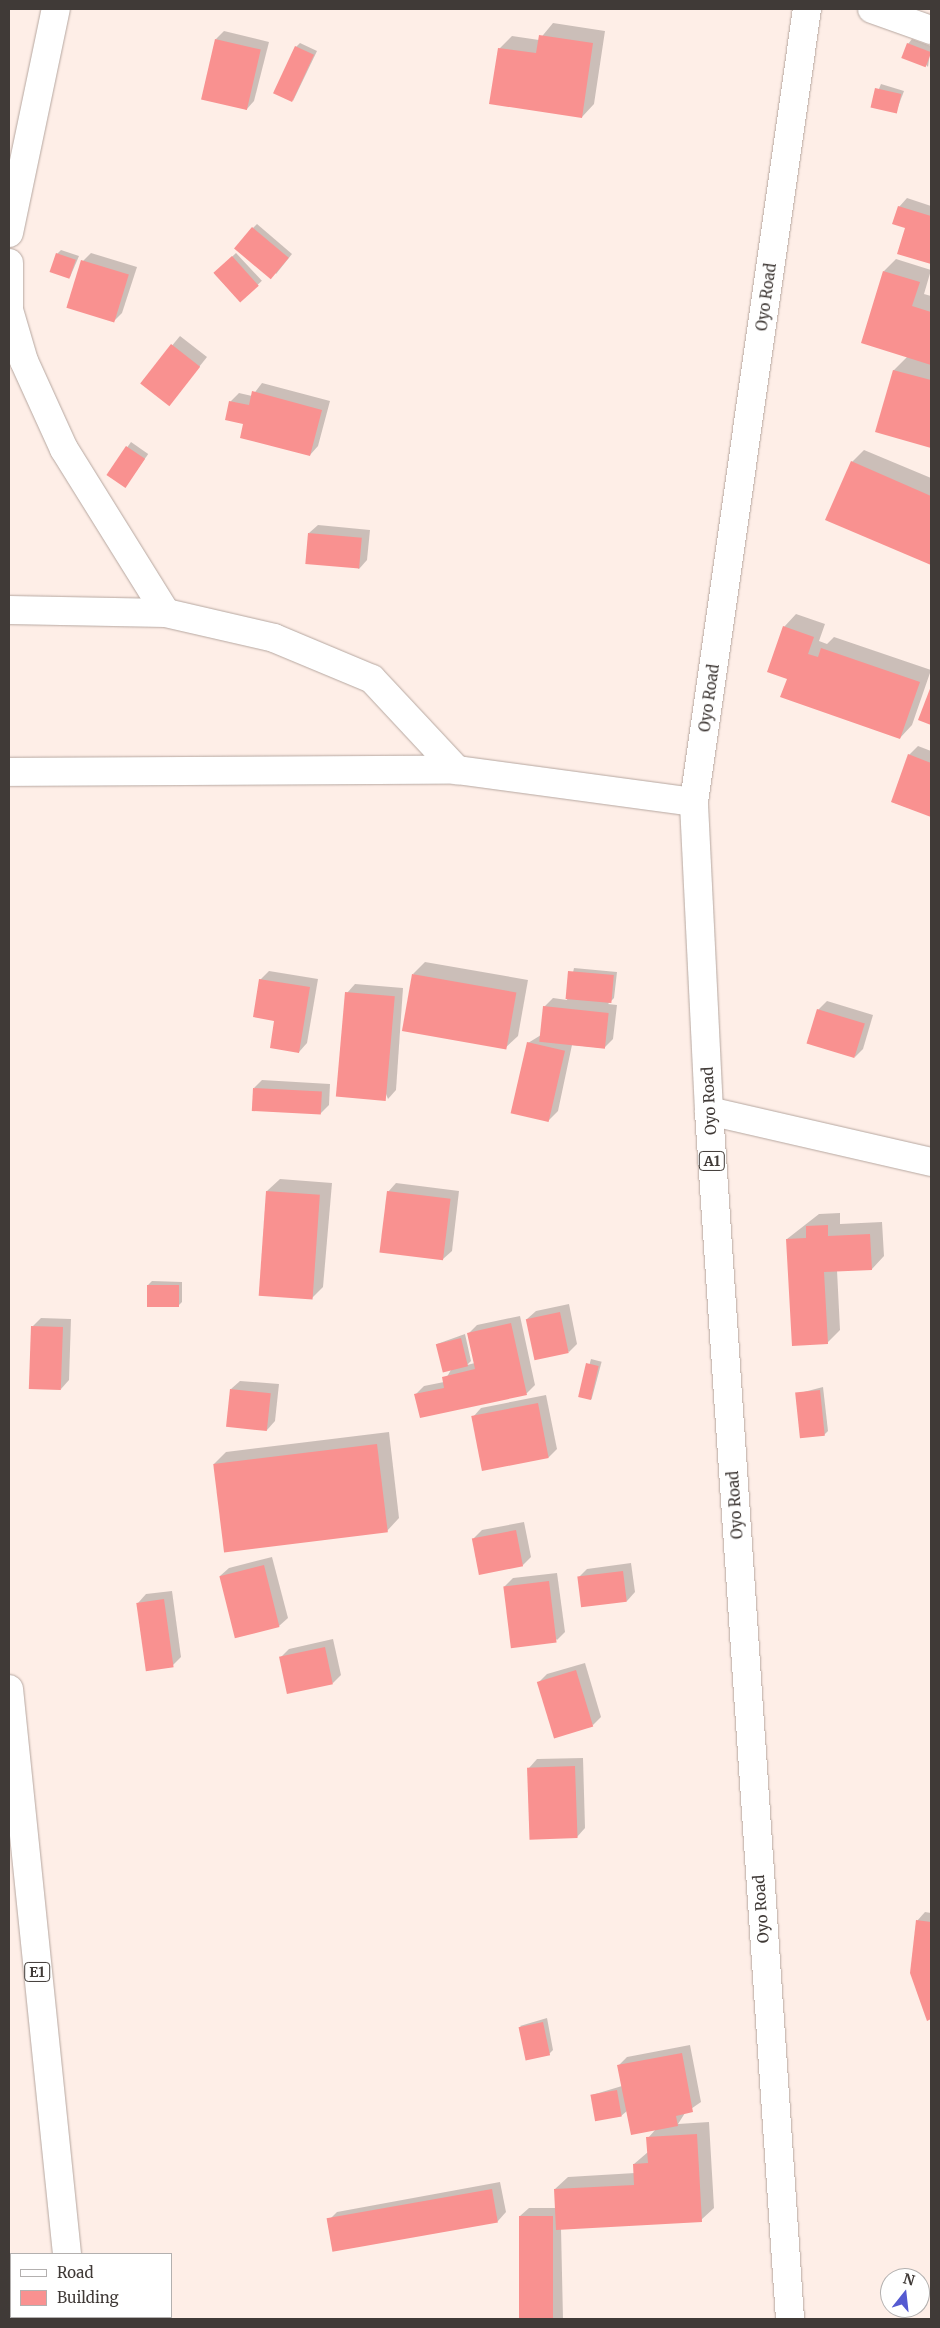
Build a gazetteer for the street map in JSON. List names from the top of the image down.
{
  "streets": {
    "main road": ["Oyo Road", "A1", "E1"]
  },
  "legend": ["Road", "Building"],
  "north": "top"
}
